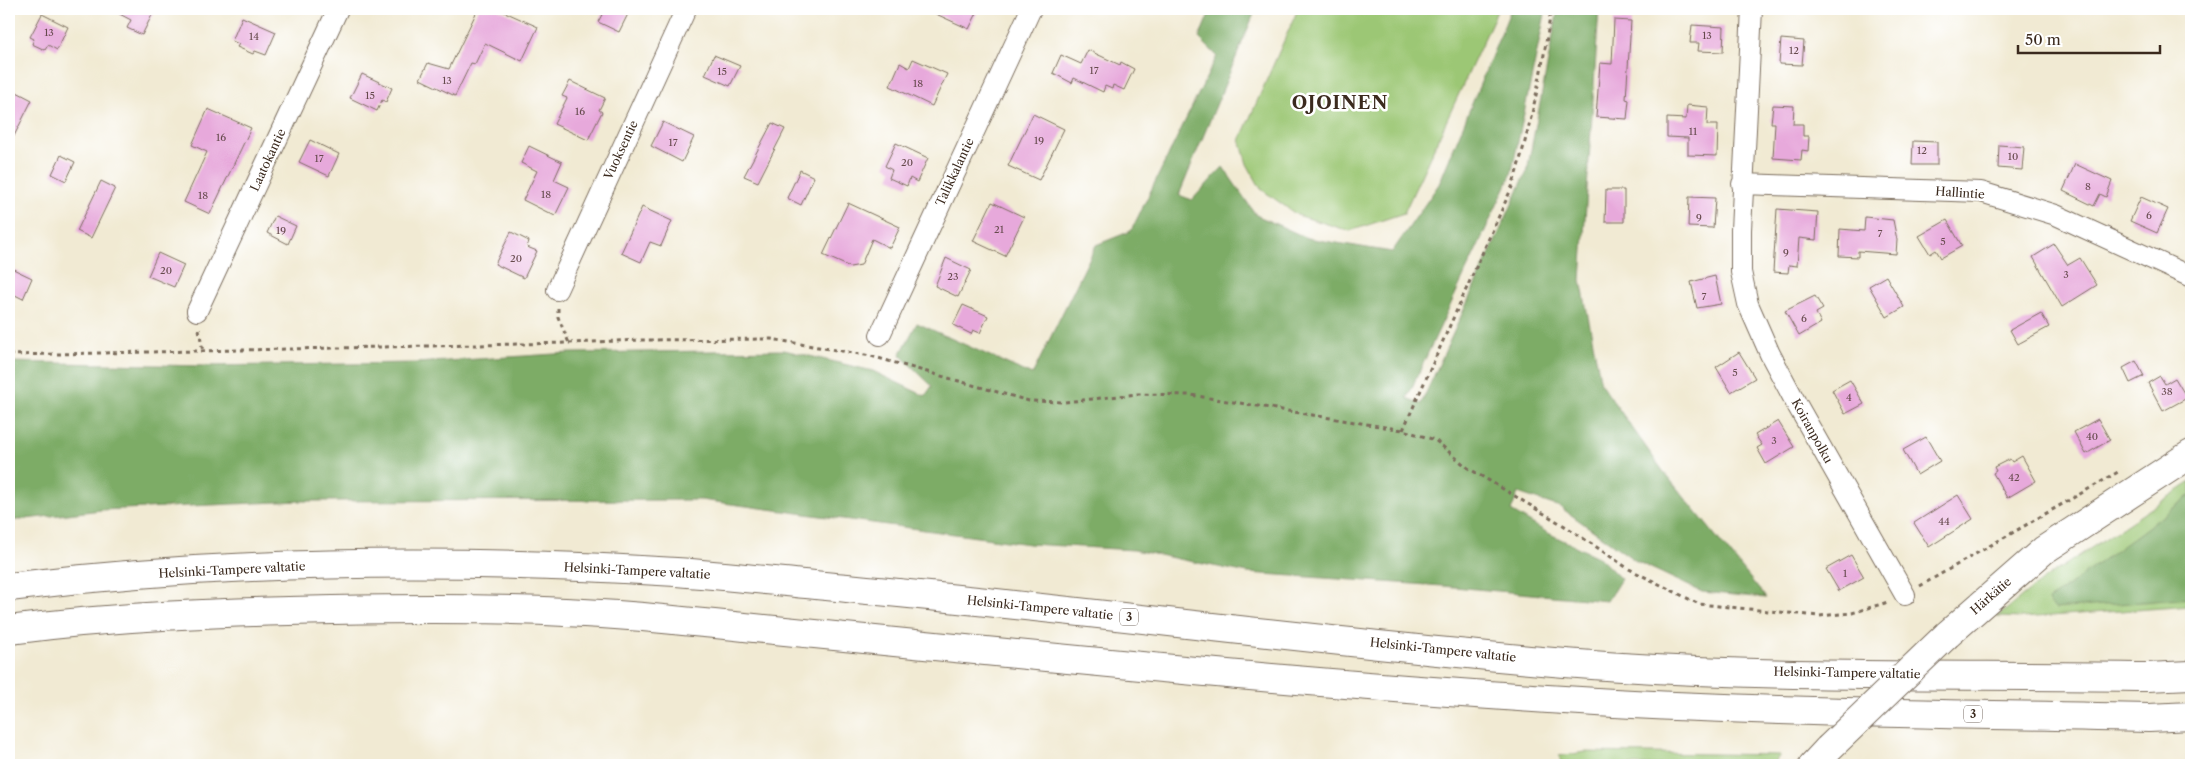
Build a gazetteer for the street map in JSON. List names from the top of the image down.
{
  "streets": {
    "main road": ["Helsinki-Tampere valtatie", "Härkätie", "3"],
    "street": [
      "Vuoksentie",
      "Laatokantie",
      "Talikkalantie",
      "Hallintie",
      "Koiranpolku"
    ]
  },
  "crossings": [
    ["Hallintie", "Koiranpolku"]
  ],
  "districts": ["OJOINEN"],
  "house_numbers": [
    "13",
    "13",
    "14",
    "12",
    "17",
    "15",
    "13",
    "18",
    "15",
    "16",
    "11",
    "16",
    "19",
    "17",
    "12",
    "10",
    "17",
    "20",
    "8",
    "18",
    "18",
    "6",
    "9",
    "21",
    "19",
    "7",
    "5",
    "9",
    "20",
    "20",
    "3",
    "23",
    "7",
    "6",
    "5",
    "38",
    "4",
    "40",
    "3",
    "42",
    "44",
    "1"
  ],
  "scale_bar": "50 m"
}
